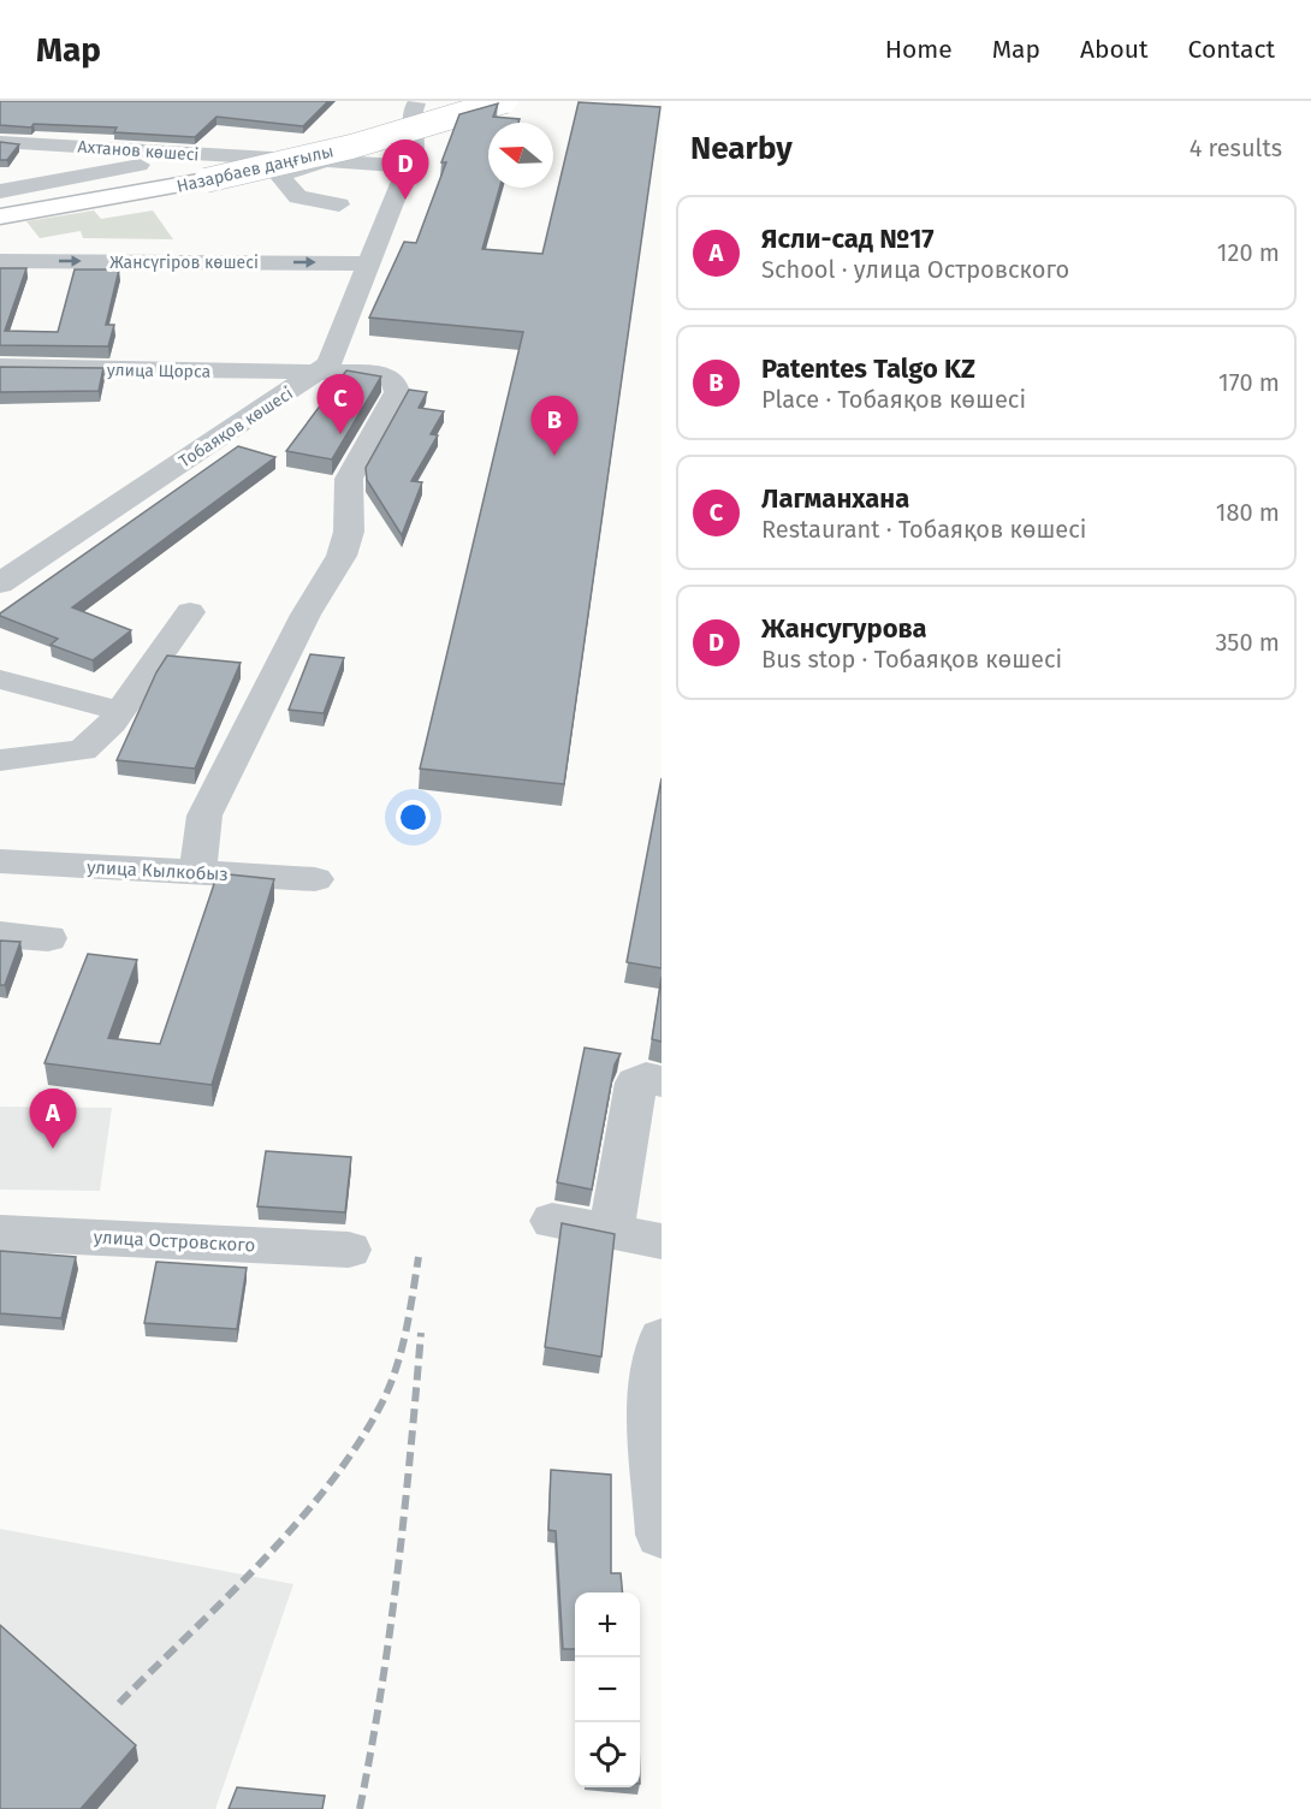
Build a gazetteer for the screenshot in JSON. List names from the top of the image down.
{
  "streets": {
    "main road": ["Назарбаев даңғылы"],
    "street": [
      "Ахтанов көшесі",
      "Жансүгіров көшесі",
      "улица Щорса",
      "Тобаяқов көшесі",
      "улица Кылкобыз",
      "улица Островского"
    ]
  },
  "crossings": [
    ["Ахтанов көшесі", "Назарбаев даңғылы"],
    ["Ахтанов көшесі", "Тобаяқов көшесі"],
    ["Жансүгіров көшесі", "Тобаяқов көшесі"],
    ["улица Щорса", "Тобаяқов көшесі"],
    ["улица Щорса", "улица Кылкобыз"]
  ],
  "north": "left",
  "page": {
    "header": "Map",
    "nav": [
      "Home",
      "Map",
      "About",
      "Contact"
    ],
    "heading": ["Nearby", "4 results"],
    "pins": [
      "D",
      "C",
      "B",
      "A"
    ],
    "list": [
      {
        "mark": "A",
        "name": "Ясли-сад №17",
        "note": "School · улица Островского",
        "value": "120 m"
      },
      {
        "mark": "B",
        "name": "Patentes Talgo KZ",
        "note": "Place · Тобаяқов көшесі",
        "value": "170 m"
      },
      {
        "mark": "C",
        "name": "Лагманхана",
        "note": "Restaurant · Тобаяқов көшесі",
        "value": "180 m"
      },
      {
        "mark": "D",
        "name": "Жансугурова",
        "note": "Bus stop · Тобаяқов көшесі",
        "value": "350 m"
      }
    ],
    "map_buttons": ["+", "−"]
  }
}
